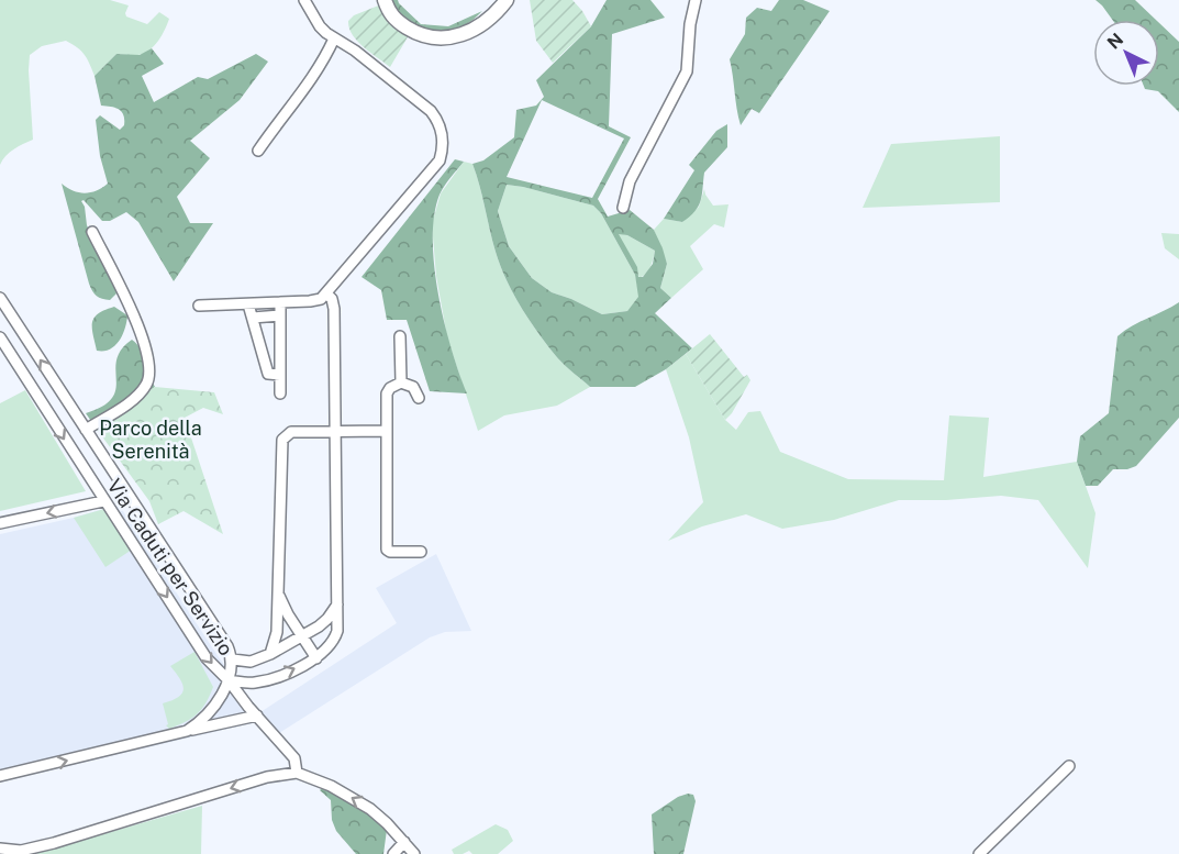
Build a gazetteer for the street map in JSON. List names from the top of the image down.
{
  "streets": {
    "street": ["Via Caduti per Servizio"]
  },
  "parks": ["Parco della Serenità"],
  "north": "top left"
}
